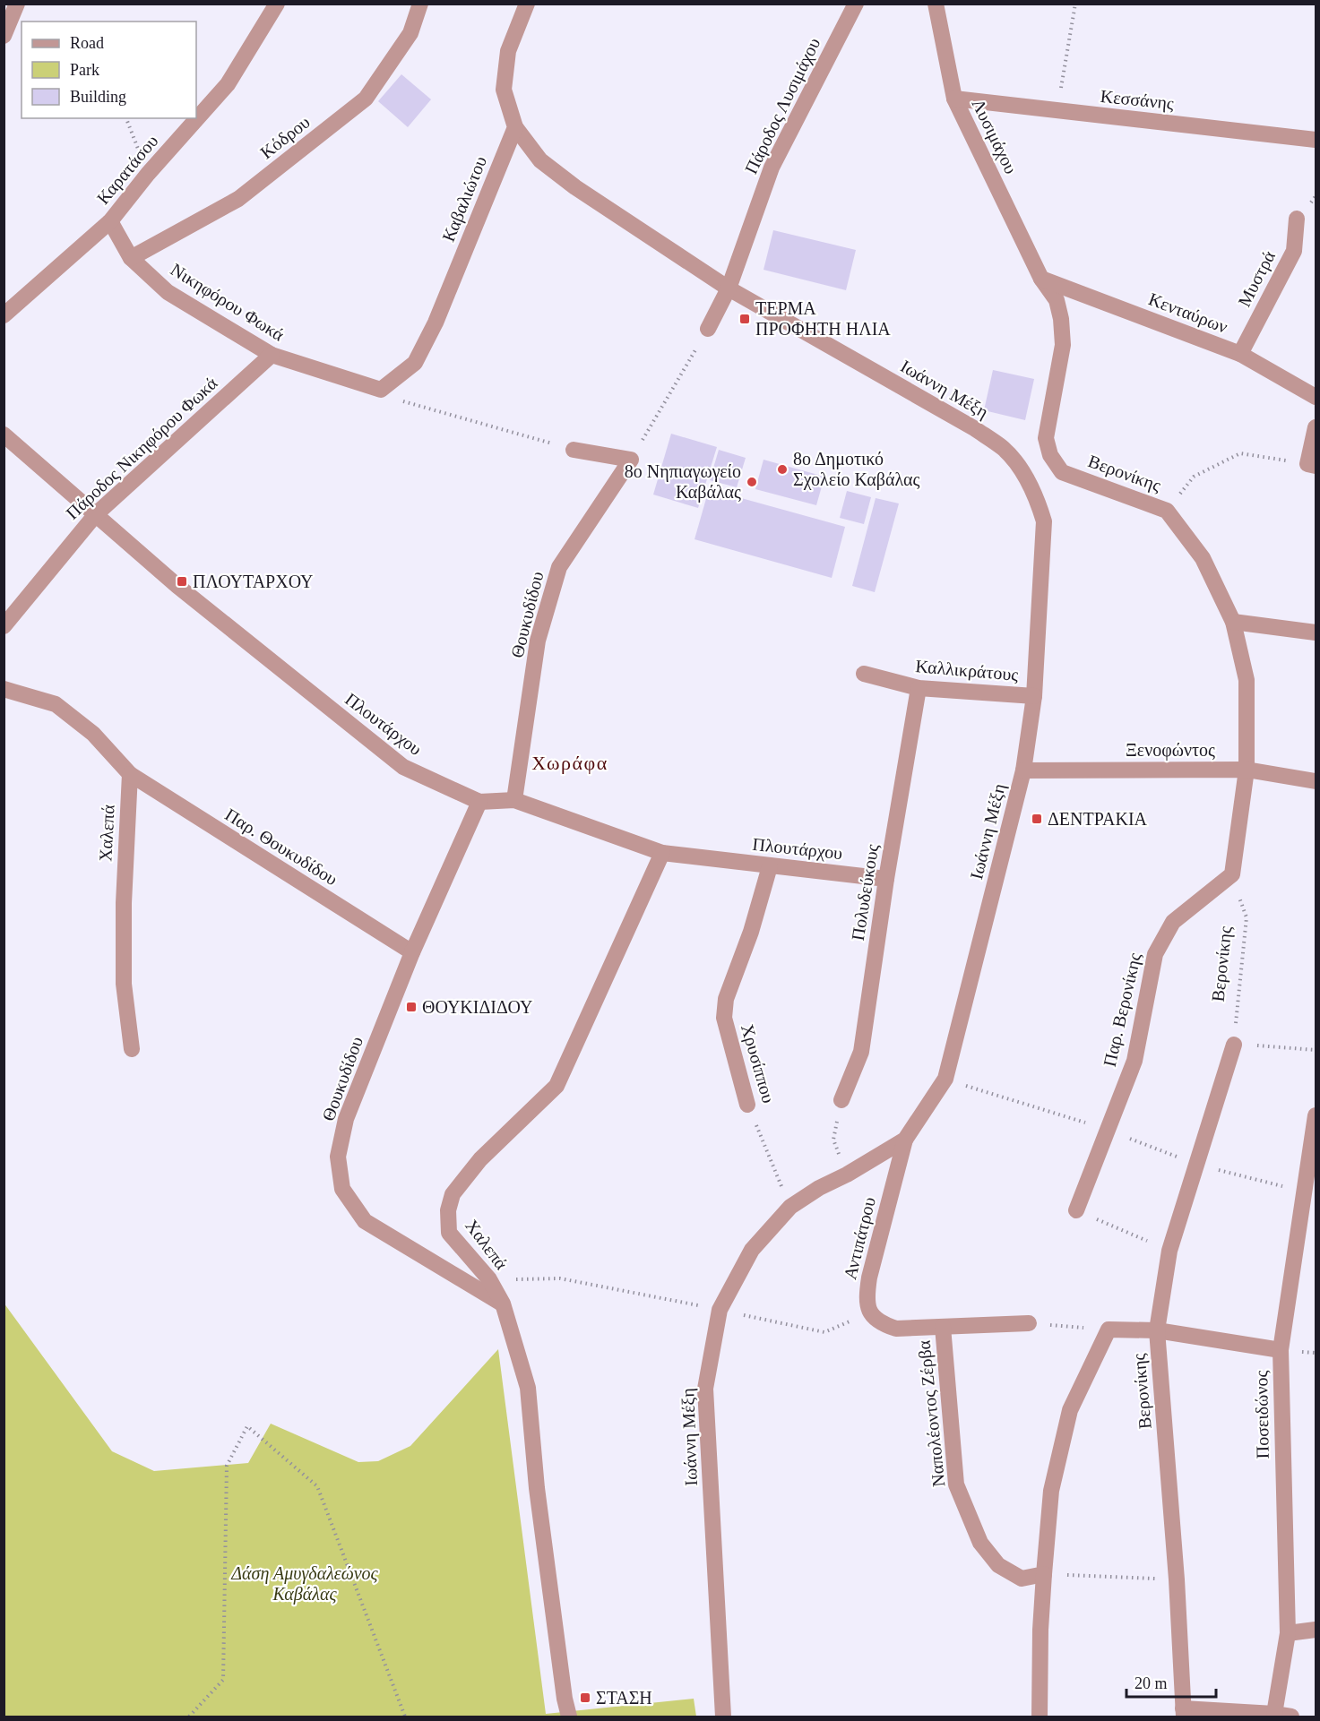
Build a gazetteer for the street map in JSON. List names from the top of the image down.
{
  "streets": {
    "street": [
      "Κεσσάνης",
      "Πάροδος Λυσιμάχου",
      "Λυσιμάχου",
      "Κόδρου",
      "Καρατάσου",
      "Καβαλιώτου",
      "Μυστρά",
      "Νικηφόρου Φωκά",
      "Κενταύρων",
      "Ιωάννη Μέξη",
      "Πάροδος Νικηφόρου Φωκά",
      "Βερονίκης",
      "Θουκυδίδου",
      "Καλλικράτους",
      "Πλουτάρχου",
      "Ξενοφώντος",
      "Χαλεπά",
      "Παρ. Θουκυδίδου",
      "Πολυδεύκους",
      "Παρ. Βερονίκης",
      "Χρυσίππου",
      "Αντιπάτρου",
      "Ναπολέοντος Ζέρβα",
      "Ποσειδώνος"
    ]
  },
  "crossings": [
    ["Κεσσάνης", "Λυσιμάχου"],
    ["Πάροδος Λυσιμάχου", "Ιωάννη Μέξη"],
    ["Λυσιμάχου", "Κενταύρων"],
    ["Λυσιμάχου", "Βερονίκης"],
    ["Κόδρου", "Νικηφόρου Φωκά"],
    ["Καρατάσου", "Νικηφόρου Φωκά"],
    ["Καβαλιώτου", "Νικηφόρου Φωκά"],
    ["Καβαλιώτου", "Ιωάννη Μέξη"],
    ["Μυστρά", "Κενταύρων"],
    ["Νικηφόρου Φωκά", "Πάροδος Νικηφόρου Φωκά"],
    ["Κενταύρων", "Βερονίκης"],
    ["Ιωάννη Μέξη", "Καλλικράτους"],
    ["Ιωάννη Μέξη", "Ξενοφώντος"],
    ["Ιωάννη Μέξη", "Χρυσίππου"],
    ["Ιωάννη Μέξη", "Αντιπάτρου"],
    ["Πάροδος Νικηφόρου Φωκά", "Πλουτάρχου"],
    ["Βερονίκης", "Ξενοφώντος"],
    ["Βερονίκης", "Παρ. Βερονίκης"],
    ["Θουκυδίδου", "Πλουτάρχου"],
    ["Θουκυδίδου", "Χαλεπά"],
    ["Θουκυδίδου", "Παρ. Θουκυδίδου"],
    ["Καλλικράτους", "Πολυδεύκους"],
    ["Πλουτάρχου", "Χαλεπά"],
    ["Πλουτάρχου", "Πολυδεύκους"],
    ["Πλουτάρχου", "Χρυσίππου"],
    ["Χαλεπά", "Παρ. Θουκυδίδου"]
  ],
  "districts": ["Χωράφα"],
  "parks": ["Δάση Αμυγδαλεώνος Καβάλας"],
  "places": {
    "transit": [
      "ΤΕΡΜΑ ΠΡΟΦΗΤΗ ΗΛΙΑ",
      "ΠΛΟΥΤΑΡΧΟΥ",
      "ΔΕΝΤΡΑΚΙΑ",
      "ΘΟΥΚΙΔΙΔΟΥ",
      "ΣΤΑΣΗ"
    ],
    "other": ["8ο Δημοτικό Σχολείο Καβάλας", "8ο Νηπιαγωγείο Καβάλας"]
  },
  "legend": ["Road", "Park", "Building"],
  "scale_bar": "20 m"
}
